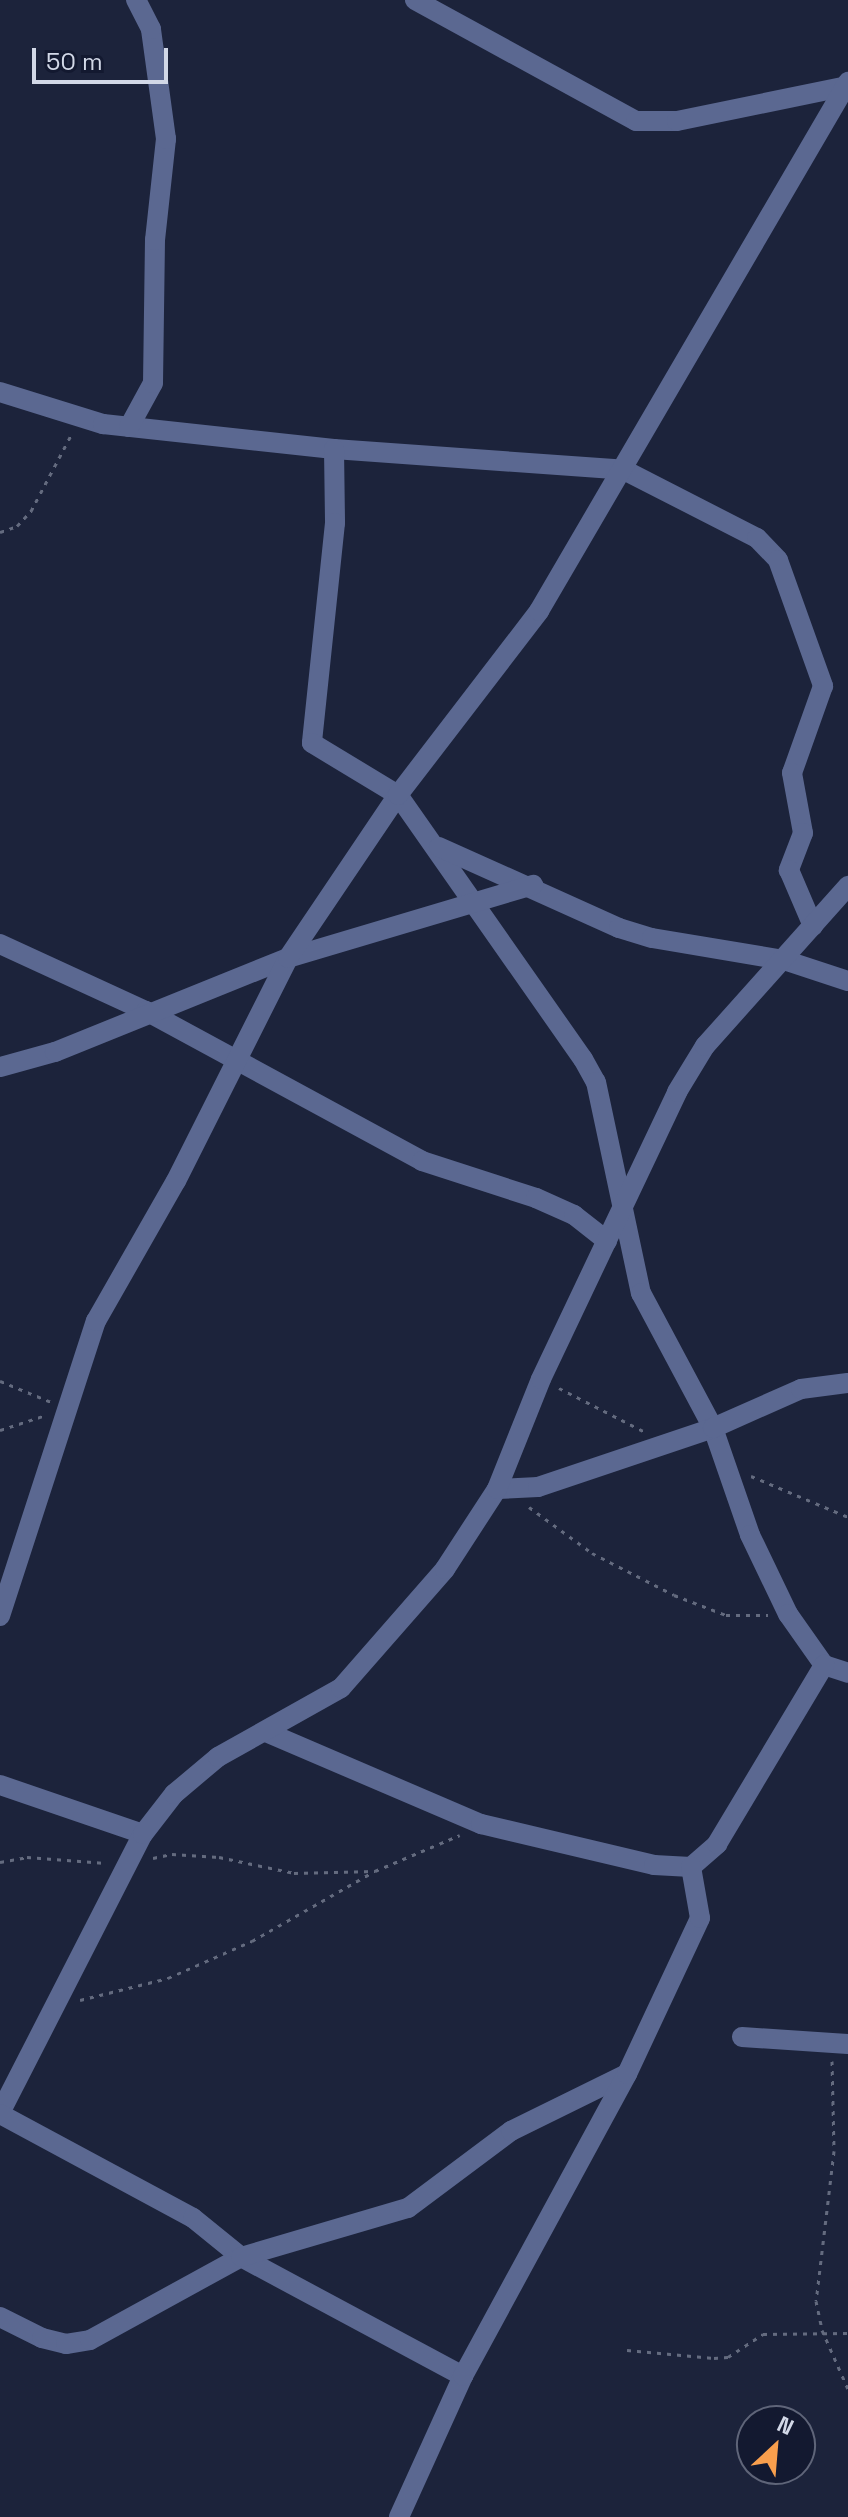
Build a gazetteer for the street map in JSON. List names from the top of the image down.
{
  "scale_bar": "50 m",
  "north": "top right"
}
